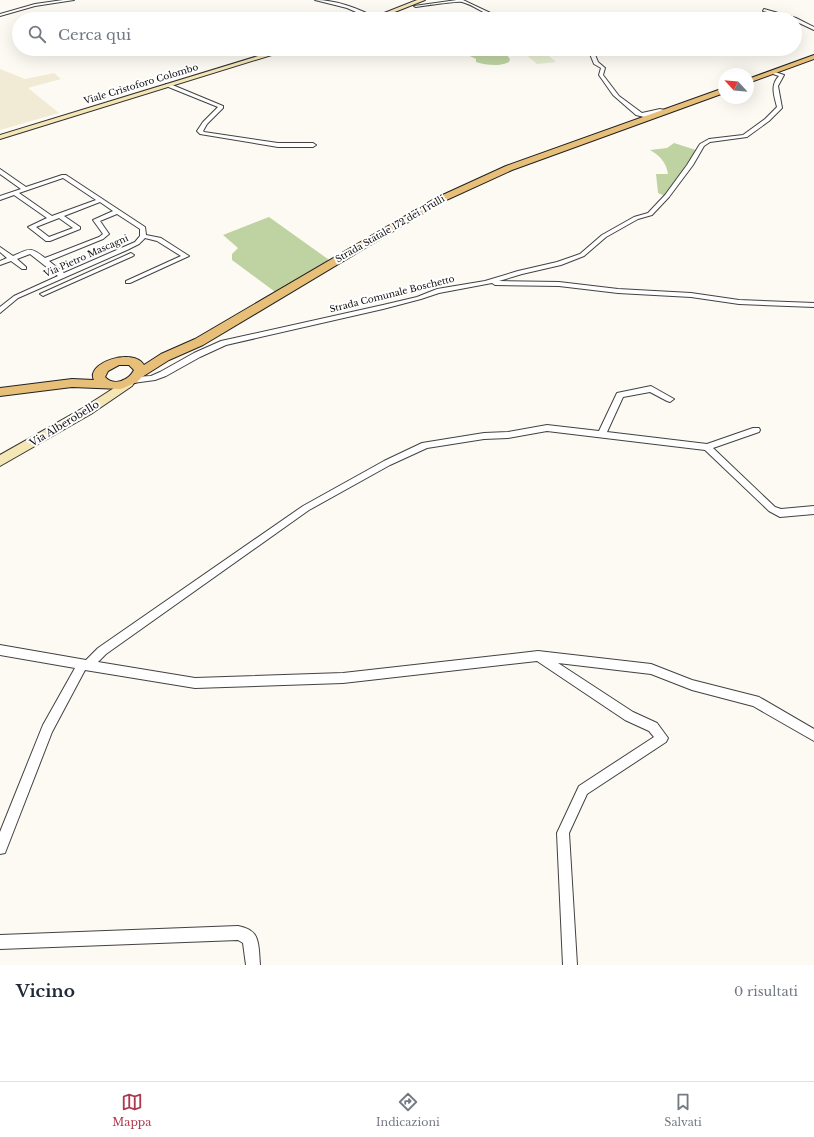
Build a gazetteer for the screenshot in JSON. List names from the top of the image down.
{
  "streets": {
    "main road": ["Viale Cristoforo Colombo", "Strada Statale 172 dei Trulli", "Via Alberobello"],
    "street": ["Via Pietro Mascagni", "Strada Comunale Boschetto"]
  },
  "crossings": [
    ["Strada Comunale Boschetto", "Via Alberobello"]
  ],
  "north": "top left",
  "page": {
    "search": "Cerca qui",
    "heading": ["Vicino", "0 risultati"],
    "nav": ["Mappa", "Indicazioni", "Salvati"]
  }
}
